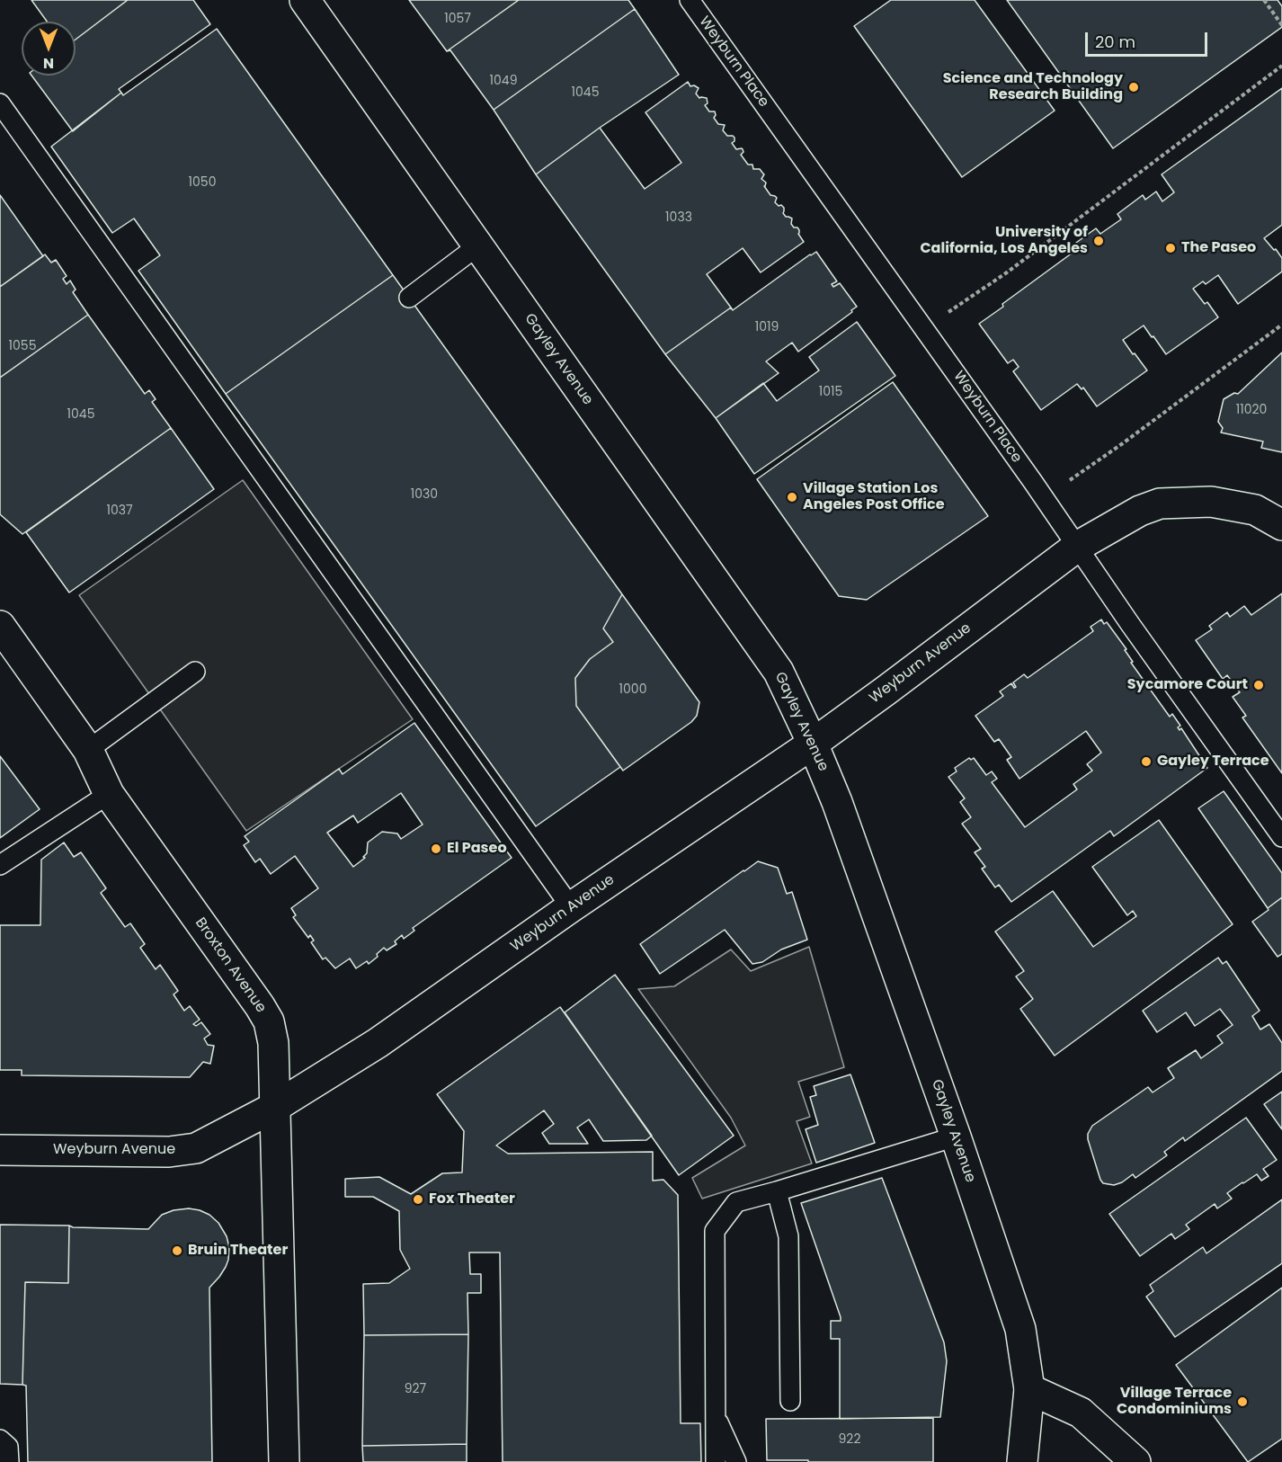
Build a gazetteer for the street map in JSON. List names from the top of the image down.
{
  "streets": {
    "street": ["Gayley Avenue", "Weyburn Avenue", "Broxton Avenue"],
    "lane": ["Weyburn Place"]
  },
  "crossings": [
    ["Weyburn Place", "Weyburn Avenue"],
    ["Gayley Avenue", "Weyburn Avenue"],
    ["Weyburn Avenue", "Broxton Avenue"]
  ],
  "places": [
    "Science and Technology Research Building",
    "University of California, Los Angeles",
    "The Paseo",
    "Village Station Los Angeles Post Office",
    "Sycamore Court",
    "Gayley Terrace",
    "El Paseo",
    "Fox Theater",
    "Bruin Theater",
    "Village Terrace Condominiums"
  ],
  "house_numbers": [
    "1057",
    "1049",
    "1045",
    "1050",
    "1033",
    "1019",
    "1055",
    "1015",
    "11020",
    "1045",
    "1030",
    "1037",
    "1000",
    "927",
    "922"
  ],
  "scale_bar": "20 m",
  "north": "bottom"
}
